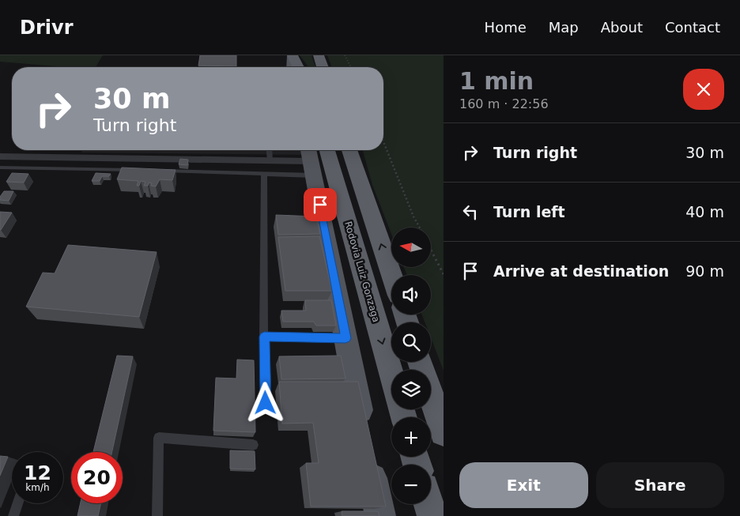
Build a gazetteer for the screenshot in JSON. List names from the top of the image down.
{
  "streets": {
    "highway": ["Rodovia Luiz Gonzaga"]
  },
  "north": "left",
  "page": {
    "header": "Drivr",
    "nav": [
      "Home",
      "Map",
      "About",
      "Contact"
    ],
    "heading": ["1 min", "160 m · 22:56"],
    "turn": ["30 m", "Turn right"],
    "list": [
      {
        "name": "Turn right",
        "value": "30 m"
      },
      {
        "name": "Turn left",
        "value": "40 m"
      },
      {
        "name": "Arrive at destination",
        "value": "90 m"
      }
    ],
    "map_buttons": ["+", "−"],
    "speed": "12 km/h",
    "limit": "20",
    "buttons": ["Exit", "Share"]
  }
}
